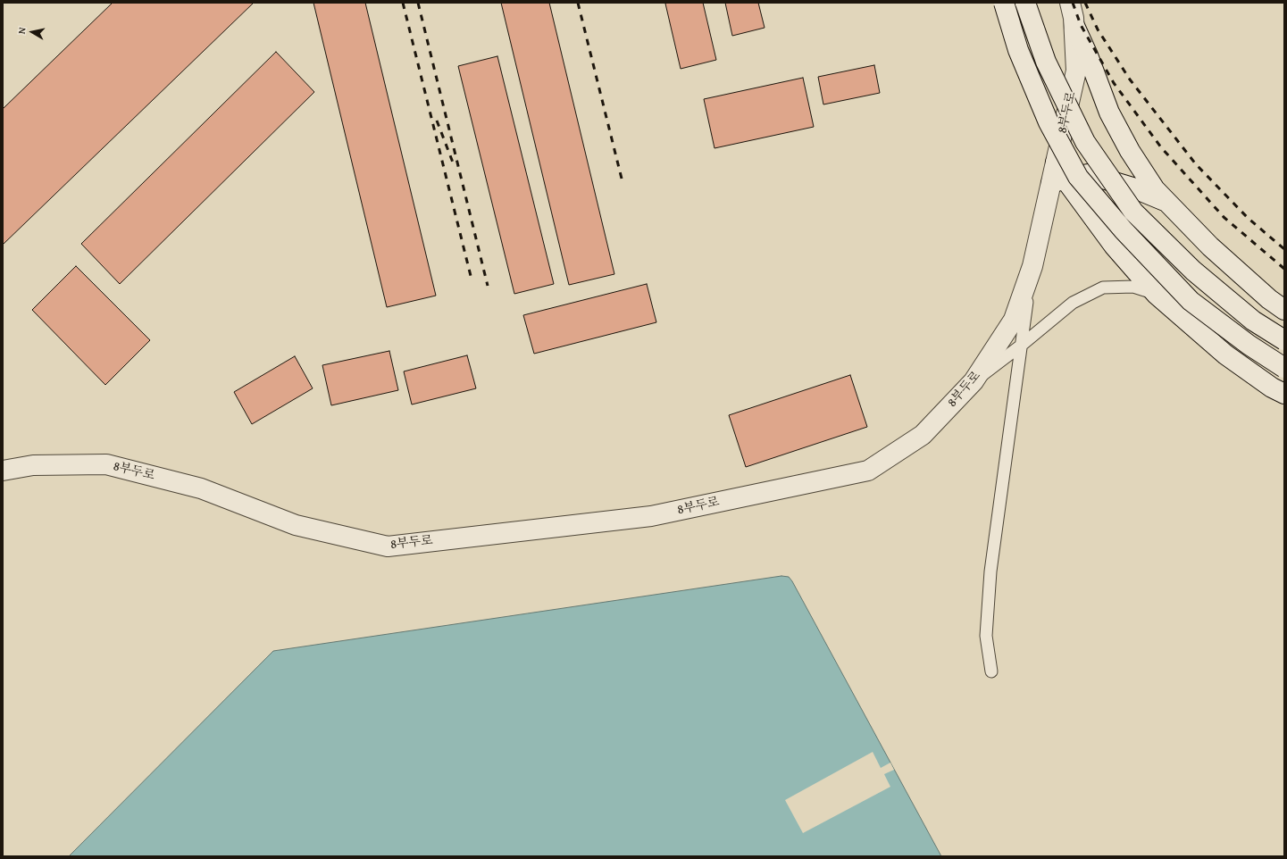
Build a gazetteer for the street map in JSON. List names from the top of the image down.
{
  "streets": {
    "main road": ["8부두로"]
  },
  "north": "left"
}
